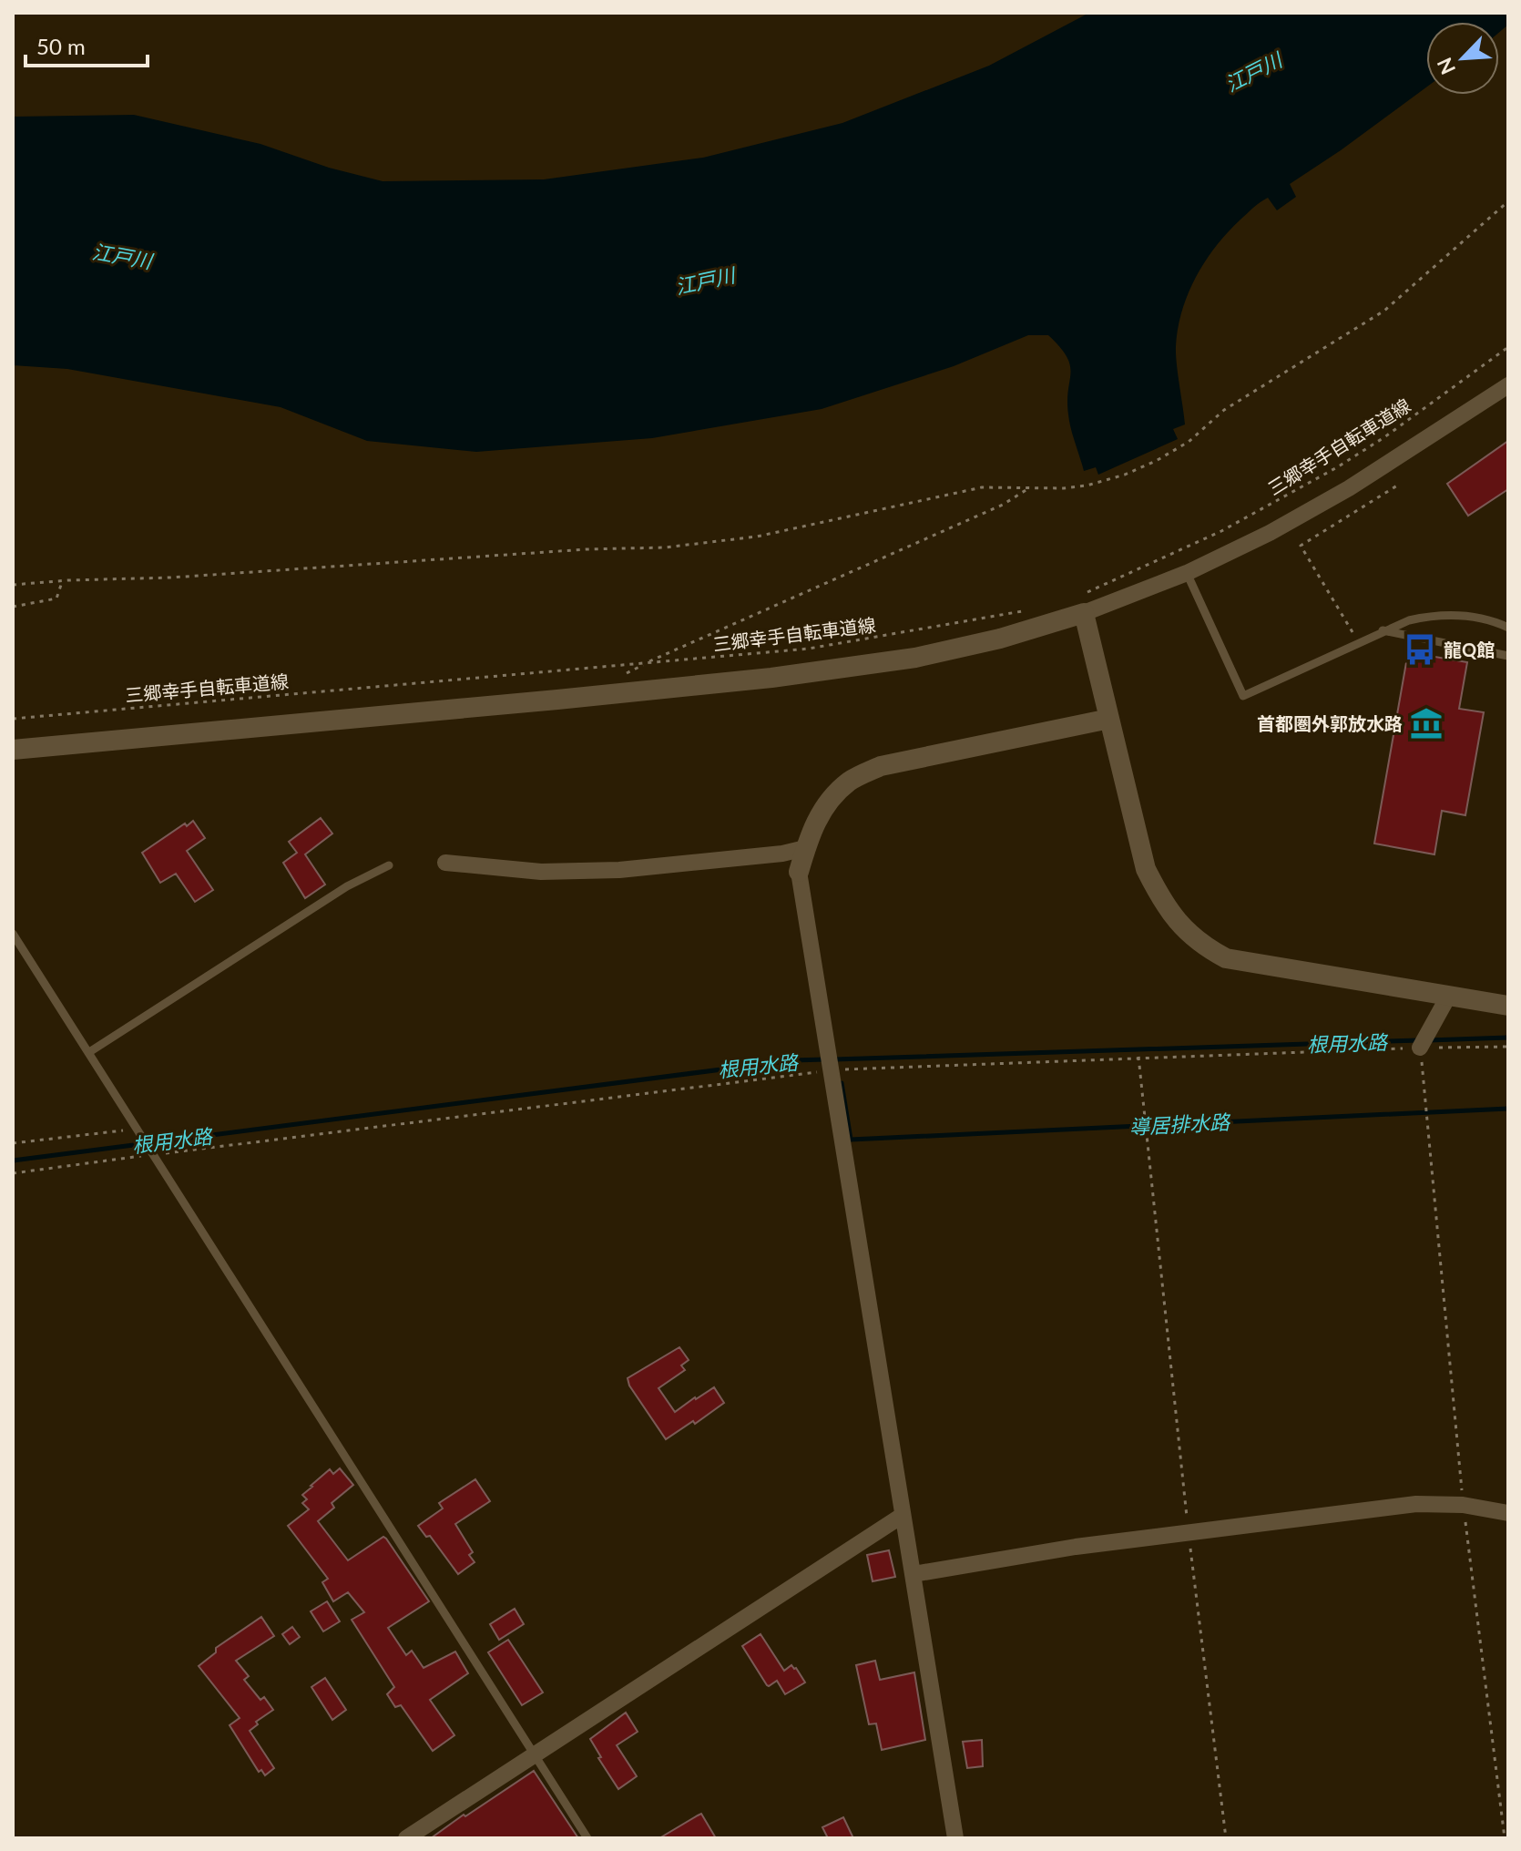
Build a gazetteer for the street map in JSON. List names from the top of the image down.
{
  "streets": {
    "path": ["三郷幸手自転車道線"]
  },
  "water": ["江戸川", "根用水路", "導居排水路"],
  "places": {
    "bus stop": ["龍Q館"],
    "museum": ["首都圏外郭放水路"]
  },
  "scale_bar": "50 m",
  "north": "bottom left"
}
